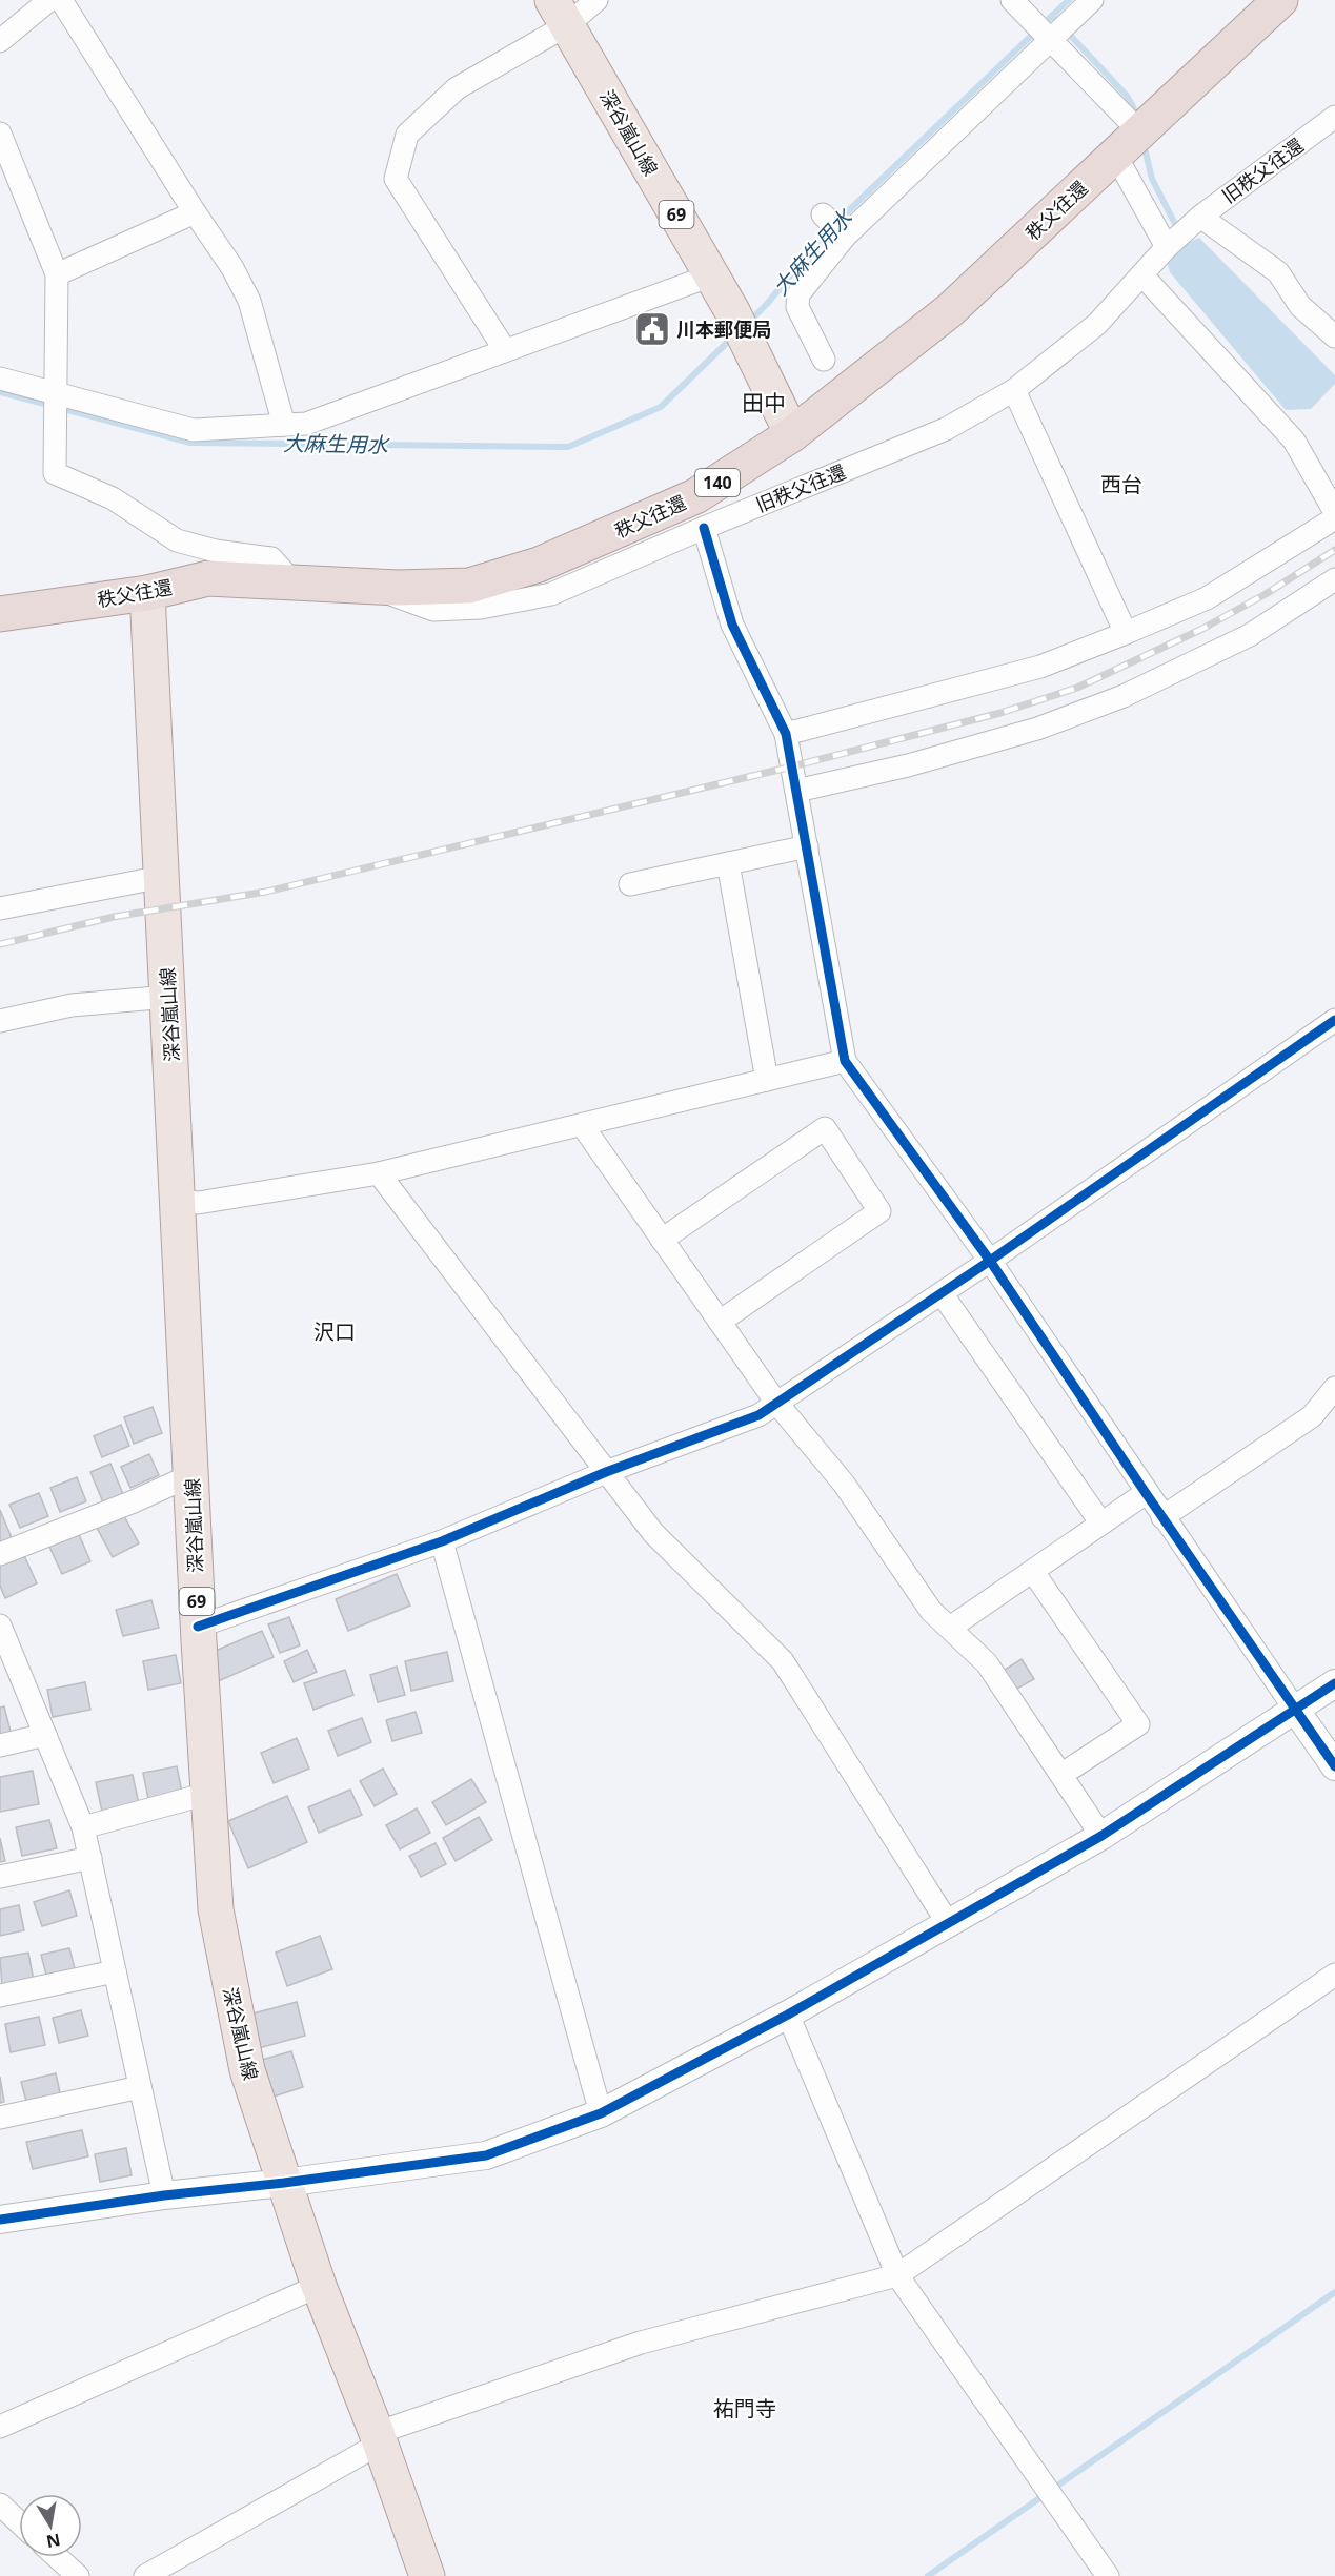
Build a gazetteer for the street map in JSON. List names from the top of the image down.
{
  "streets": {
    "highway": ["秩父往還", "140"],
    "main road": ["深谷嵐山線", "69"],
    "street": ["旧秩父往還"]
  },
  "crossings": [
    ["深谷嵐山線", "秩父往還"],
    ["旧秩父往還", "秩父往還"]
  ],
  "districts": [
    "田中",
    "西台",
    "沢口",
    "祐門寺"
  ],
  "water": ["大麻生用水"],
  "places": {
    "public building": ["川本郵便局"]
  },
  "north": "bottom"
}
